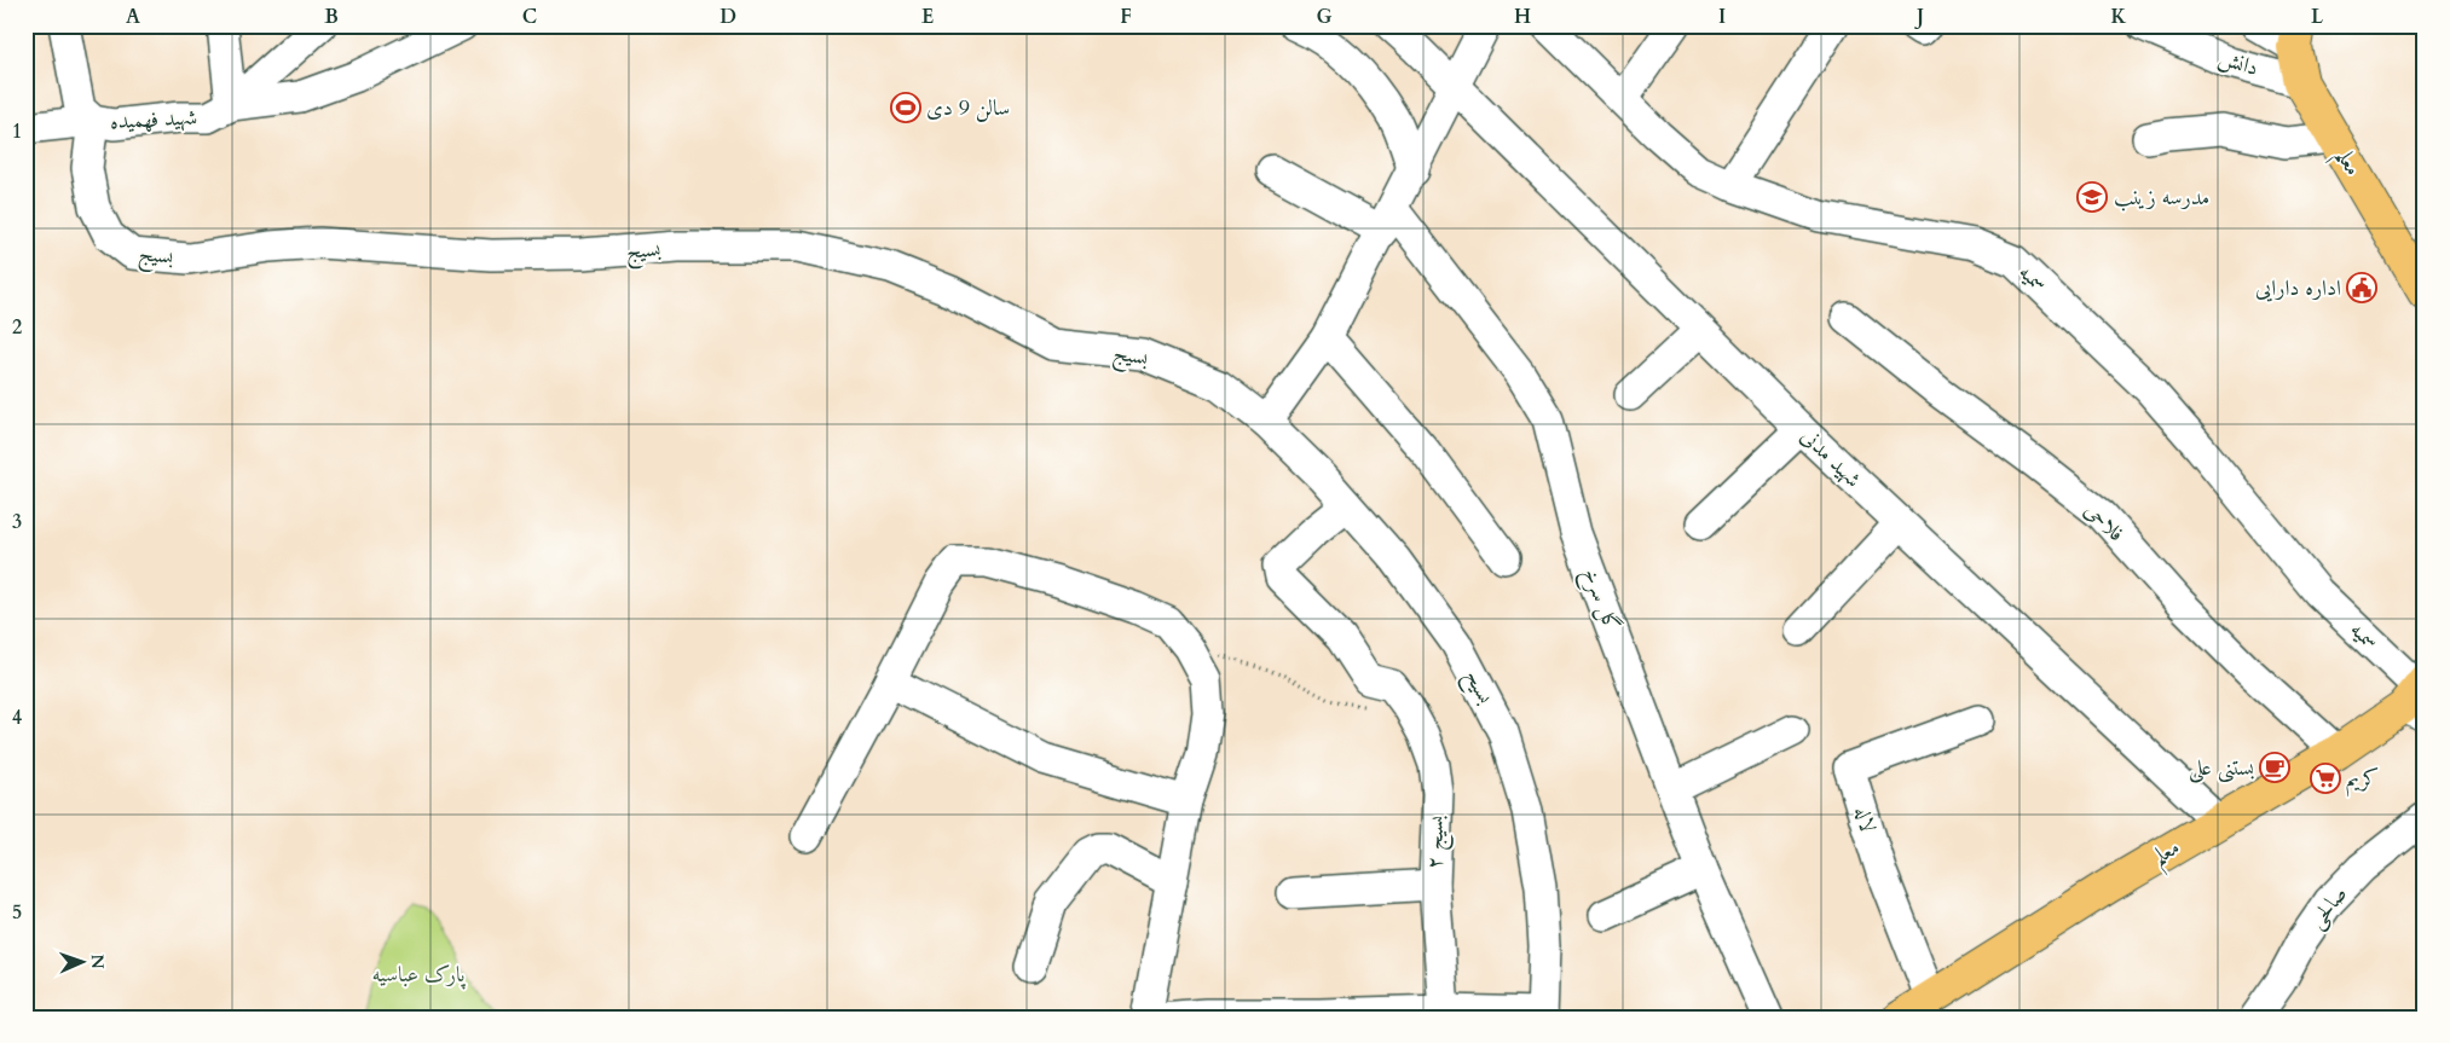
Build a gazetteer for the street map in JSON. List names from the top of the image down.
{
  "streets": {
    "main road": ["معلم"],
    "street": [
      "دانش",
      "شهید فهمیده",
      "بسیج",
      "سمیه",
      "شهید مدنی",
      "فلاحی",
      "گل سرخ",
      "بسیح",
      "لاله",
      "بسیج ۲",
      "صالحی"
    ]
  },
  "crossings": [
    ["دانش", "معلم"],
    ["شهید فهمیده", "بسیج"],
    ["معلم", "سمیه"],
    ["معلم", "شهید مدنی"],
    ["معلم", "فلاحی"],
    ["معلم", "لاله"],
    ["بسیج", "بسیح"],
    ["بسیح", "بسیج ۲"]
  ],
  "parks": ["پارک عباسیه"],
  "places": {
    "sports": ["سالن 9 دی"],
    "school or university": ["مدرسه زینب"],
    "public building": ["اداره دارایی"],
    "cafe": ["بستنی علی"],
    "supermarket": ["کریم"]
  },
  "north": "right",
  "grid": {
    "columns": [
      "A",
      "B",
      "C",
      "D",
      "E",
      "F",
      "G",
      "H",
      "I",
      "J",
      "K",
      "L"
    ],
    "rows": [
      "1",
      "2",
      "3",
      "4",
      "5"
    ]
  }
}
